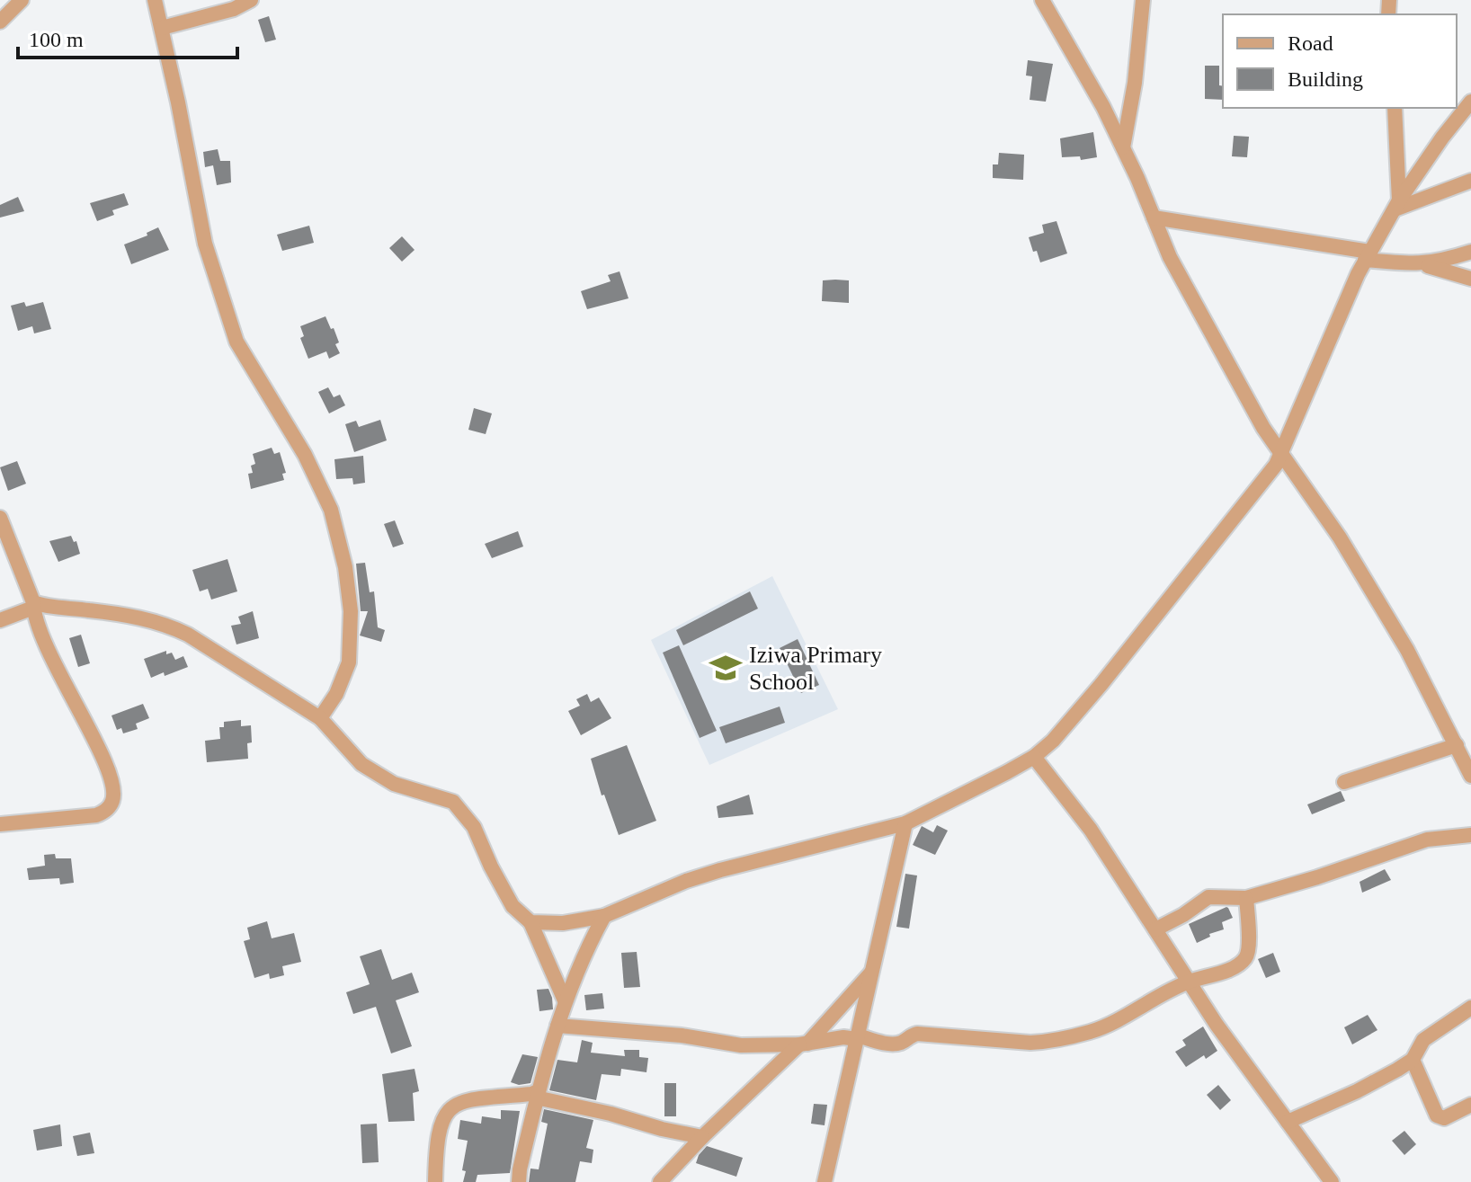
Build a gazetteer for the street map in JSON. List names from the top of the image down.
{
  "places": {
    "school or university": ["Iziwa Primary School"]
  },
  "legend": ["Road", "Building"],
  "scale_bar": "100 m"
}
